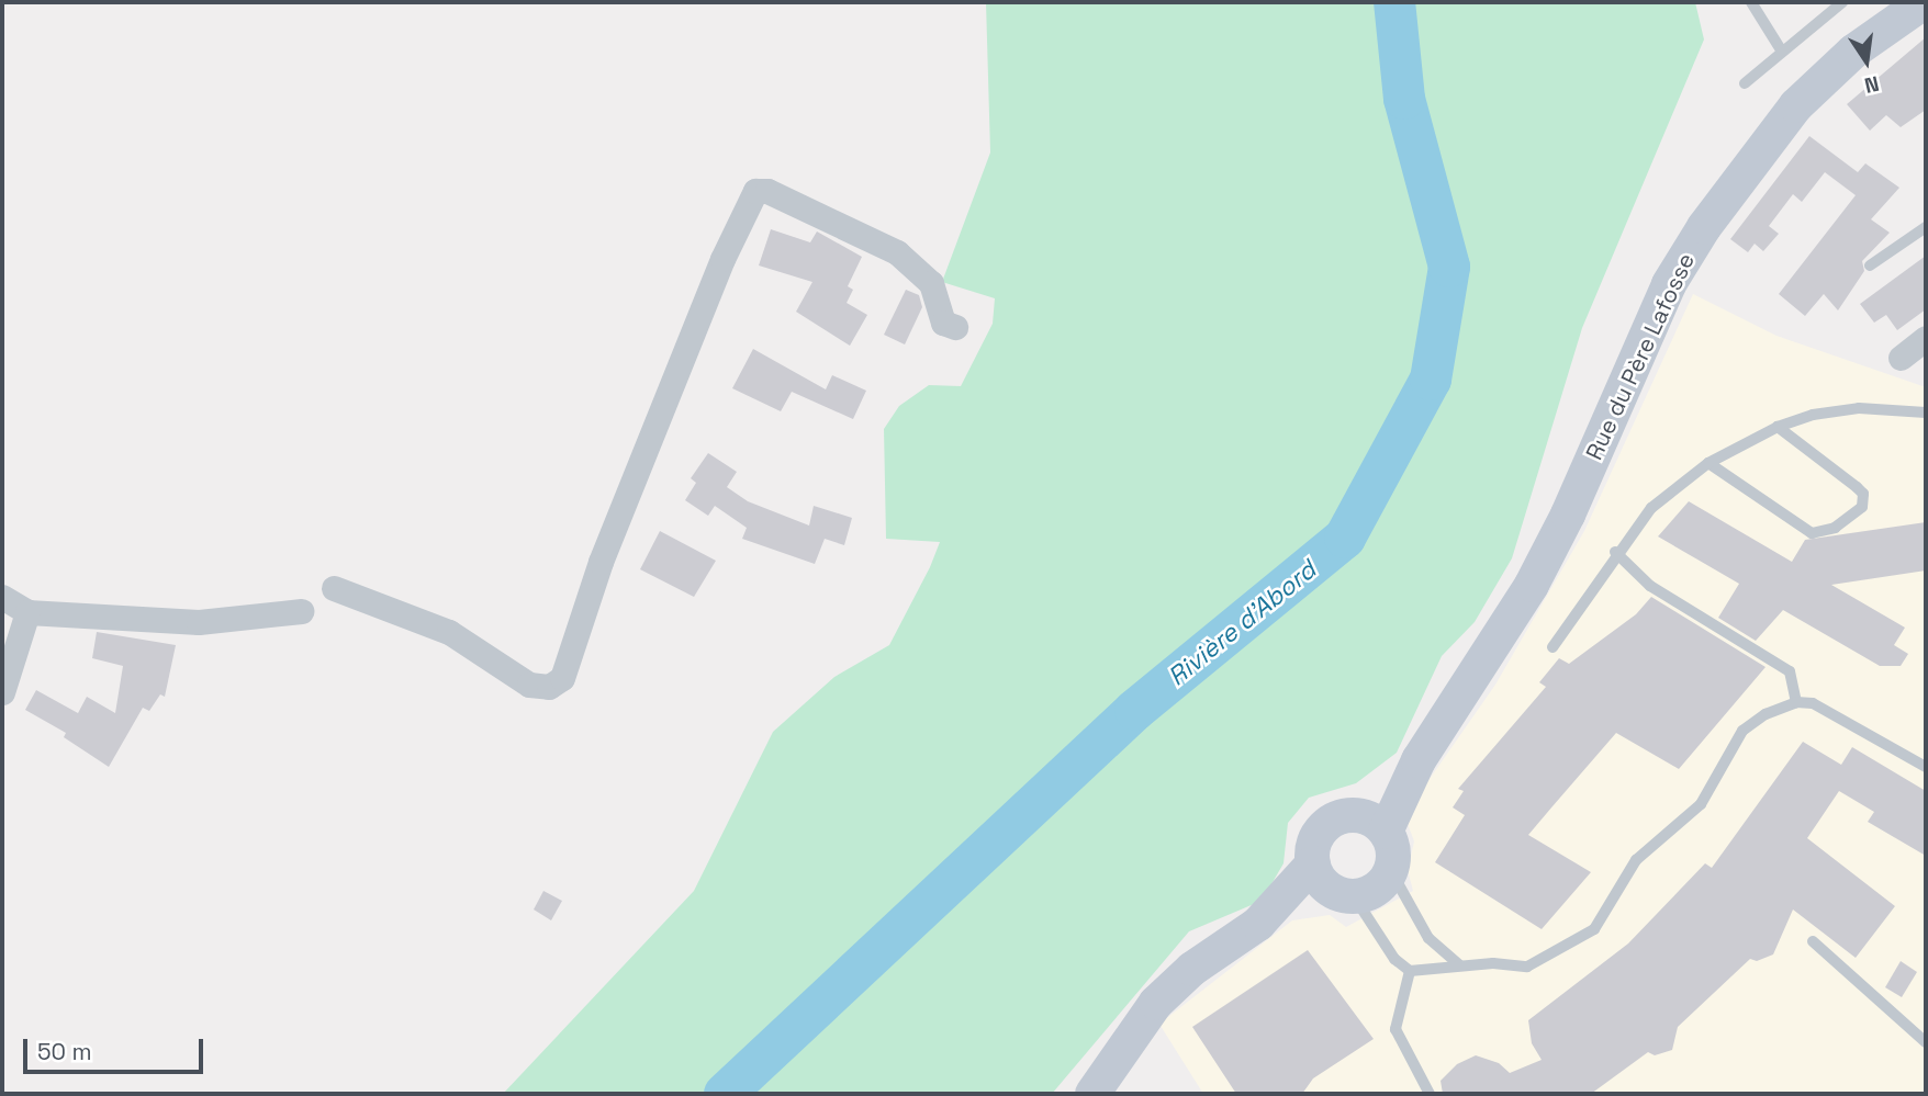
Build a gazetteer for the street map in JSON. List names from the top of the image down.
{
  "streets": {
    "street": ["Rue du Père Lafosse"]
  },
  "water": ["Rivière d'Abord"],
  "scale_bar": "50 m",
  "north": "bottom"
}
